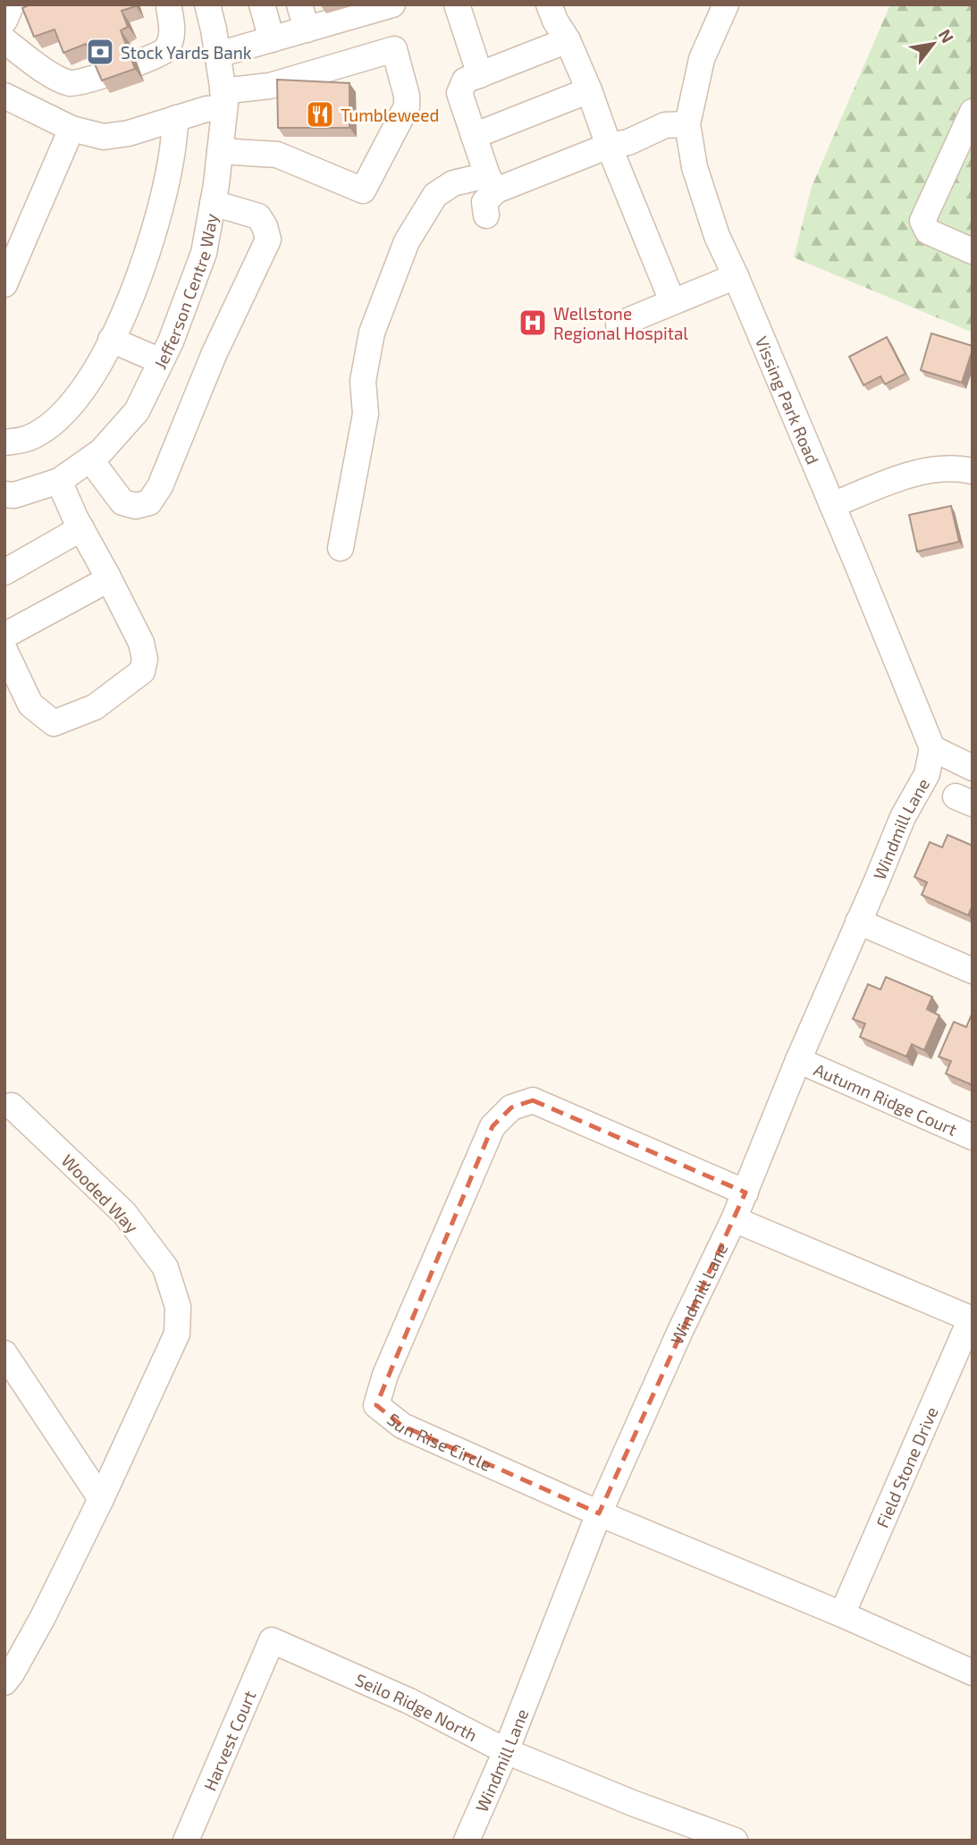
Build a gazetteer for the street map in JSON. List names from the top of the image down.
{
  "streets": {
    "street": [
      "Jefferson Centre Way",
      "Vissing Park Road",
      "Windmill Lane",
      "Autumn Ridge Court",
      "Wooded Way",
      "Sun Rise Circle",
      "Field Stone Drive",
      "Seilo Ridge North",
      "Harvest Court"
    ]
  },
  "crossings": [
    ["Vissing Park Road", "Windmill Lane"],
    ["Windmill Lane", "Autumn Ridge Court"],
    ["Windmill Lane", "Sun Rise Circle"],
    ["Windmill Lane", "Seilo Ridge North"],
    ["Sun Rise Circle", "Field Stone Drive"],
    ["Seilo Ridge North", "Harvest Court"]
  ],
  "places": {
    "bank": ["Stock Yards Bank"],
    "restaurant": ["Tumbleweed"],
    "hospital": ["Wellstone Regional Hospital"]
  },
  "north": "top right"
}
